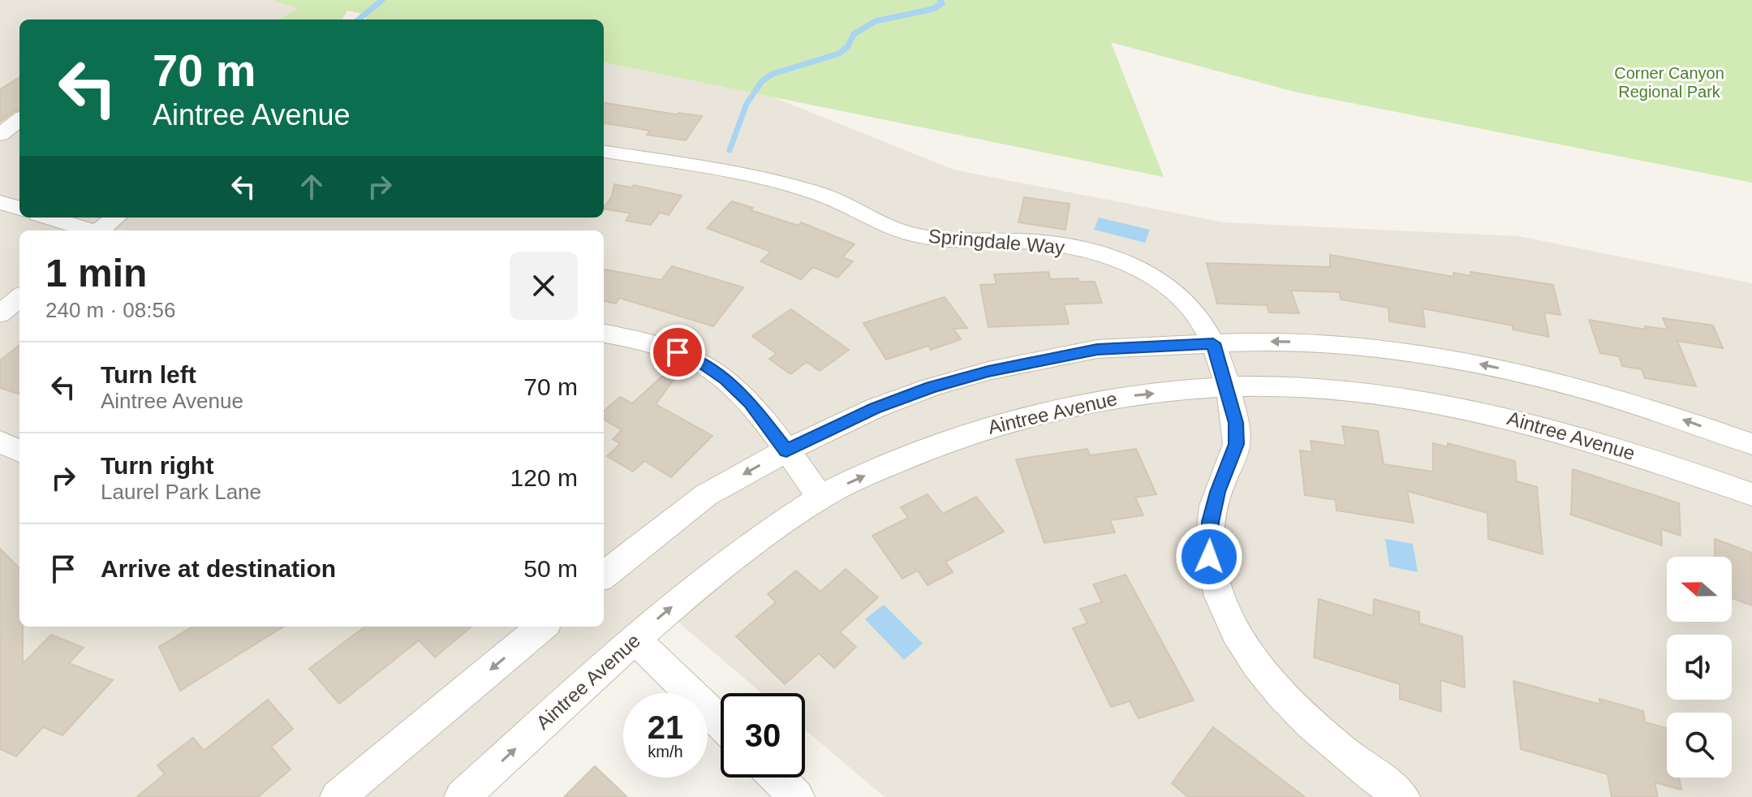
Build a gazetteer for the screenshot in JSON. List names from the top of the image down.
{
  "streets": {
    "street": ["Springdale Way", "Aintree Avenue"]
  },
  "crossings": [
    ["Springdale Way", "Aintree Avenue"]
  ],
  "parks": ["Corner Canyon Regional Park"],
  "north": "left",
  "page": {
    "turn": ["70 m", "Aintree Avenue"],
    "heading": ["1 min", "240 m · 08:56"],
    "list": [
      {
        "name": "Turn left",
        "note": "Aintree Avenue",
        "value": "70 m"
      },
      {
        "name": "Turn right",
        "note": "Laurel Park Lane",
        "value": "120 m"
      },
      {
        "name": "Arrive at destination",
        "value": "50 m"
      }
    ],
    "speed": "21 km/h",
    "limit": "30"
  }
}
